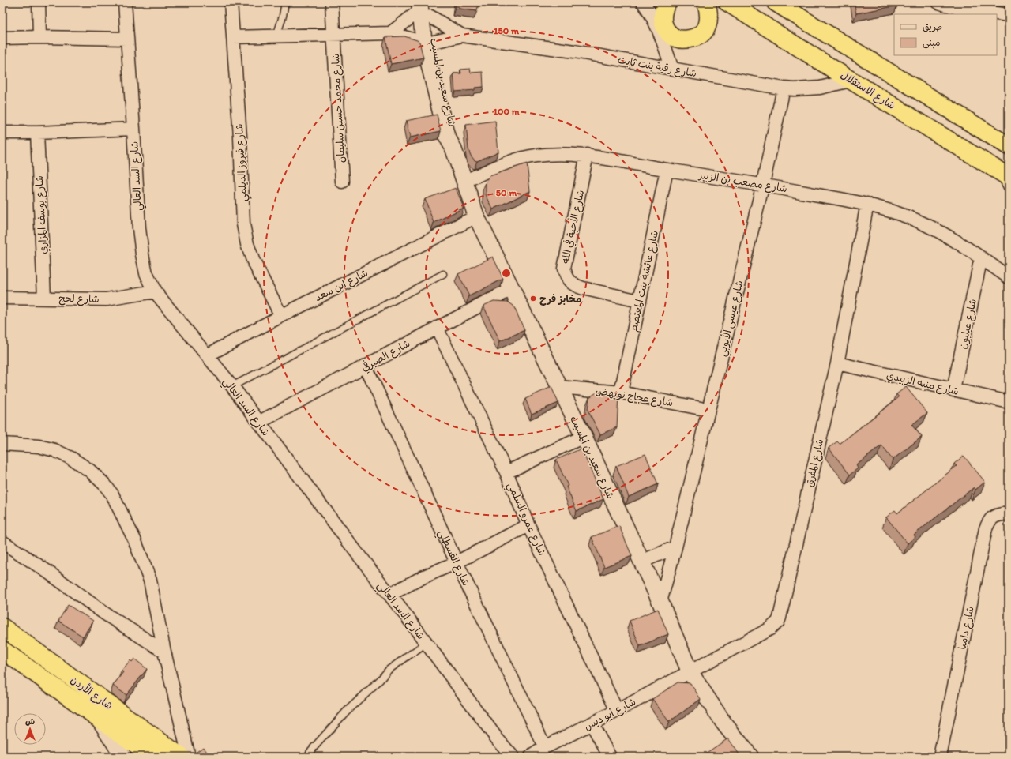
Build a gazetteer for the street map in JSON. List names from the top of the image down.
{
  "streets": {
    "highway": ["شارع الاستقلال", "شارع الأردن"],
    "street": [
      "شارع رقية بنت ثابت",
      "شارع سعيد بن المسيب",
      "شارع محمد حسين سليمان",
      "شارع فيروز الديلمي",
      "شارع السد العالي",
      "شارع مصعب بن الزبير",
      "شارع يوسف المزاري",
      "شارع الأحبة في الله",
      "شارع عائشة بنت المعتصم",
      "شارع ابن سعد",
      "شارع لحج",
      "شارع عيسى الأيوبي",
      "شارع عيلبون",
      "شارع الصيرفي",
      "شارع منبه الزبيدي",
      "شارع عجاج نويهض",
      "شارع المفرق",
      "شارع عمرو السلمي",
      "شارع القسطلي",
      "شارع داميا",
      "شارع أبو ديس"
    ]
  },
  "crossings": [
    ["شارع رقية بنت ثابت", "شارع سعيد بن المسيب"],
    ["شارع رقية بنت ثابت", "شارع الاستقلال"],
    ["شارع رقية بنت ثابت", "شارع عيسى الأيوبي"],
    ["شارع سعيد بن المسيب", "شارع مصعب بن الزبير"],
    ["شارع سعيد بن المسيب", "شارع ابن سعد"],
    ["شارع سعيد بن المسيب", "شارع عيسى الأيوبي"],
    ["شارع سعيد بن المسيب", "شارع الصيرفي"],
    ["شارع سعيد بن المسيب", "شارع عجاج نويهض"],
    ["شارع سعيد بن المسيب", "شارع المفرق"],
    ["شارع سعيد بن المسيب", "شارع أبو ديس"],
    ["شارع فيروز الديلمي", "شارع ابن سعد"],
    ["شارع السد العالي", "شارع ابن سعد"],
    ["شارع السد العالي", "شارع لحج"],
    ["شارع السد العالي", "شارع الصيرفي"],
    ["شارع مصعب بن الزبير", "شارع الأحبة في الله"],
    ["شارع مصعب بن الزبير", "شارع عائشة بنت المعتصم"],
    ["شارع مصعب بن الزبير", "شارع عيسى الأيوبي"],
    ["شارع مصعب بن الزبير", "شارع عيلبون"],
    ["شارع مصعب بن الزبير", "شارع المفرق"],
    ["شارع يوسف المزاري", "شارع لحج"],
    ["شارع الأحبة في الله", "شارع عائشة بنت المعتصم"],
    ["شارع عائشة بنت المعتصم", "شارع عجاج نويهض"],
    ["شارع عيسى الأيوبي", "شارع عجاج نويهض"],
    ["شارع عيلبون", "شارع منبه الزبيدي"],
    ["شارع الصيرفي", "شارع عمرو السلمي"],
    ["شارع الصيرفي", "شارع القسطلي"],
    ["شارع منبه الزبيدي", "شارع المفرق"],
    ["شارع المفرق", "شارع أبو ديس"],
    ["شارع عمرو السلمي", "شارع أبو ديس"],
    ["شارع القسطلي", "شارع أبو ديس"]
  ],
  "places": ["مخابز فرح"],
  "legend": ["طريق", "مبنى"],
  "north": "top",
  "rings": ["150 m", "100 m", "50 m"]
}
